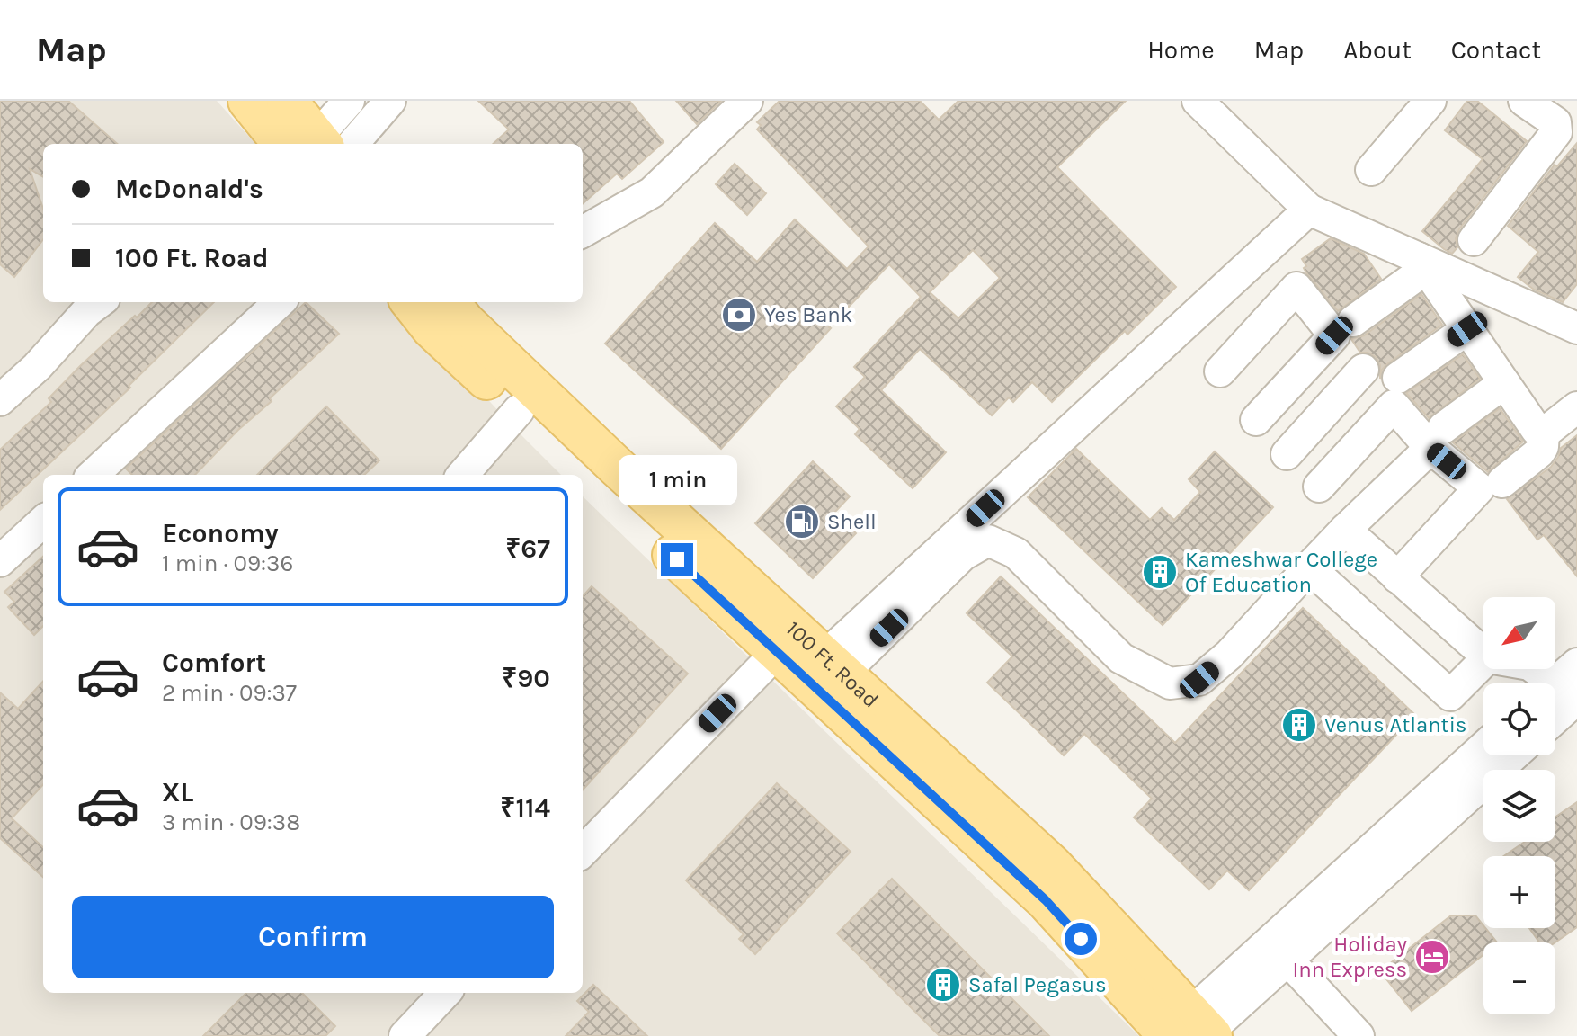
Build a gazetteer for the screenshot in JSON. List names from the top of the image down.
{
  "streets": {
    "main road": ["100 Ft. Road"]
  },
  "places": {
    "bank": ["Yes Bank"],
    "fuel station": ["Shell"],
    "building": ["Kameshwar College Of Education", "Venus Atlantis", "Safal Pegasus"],
    "hotel": ["Holiday Inn Express"]
  },
  "north": "bottom left",
  "page": {
    "header": "Map",
    "nav": [
      "Home",
      "Map",
      "About",
      "Contact"
    ],
    "banner": ["McDonald's", "100 Ft. Road"],
    "bubble": "1 min",
    "list": [
      {
        "name": "Economy",
        "note": "1 min · 09:36",
        "value": "₹67"
      },
      {
        "name": "Comfort",
        "note": "2 min · 09:37",
        "value": "₹90"
      },
      {
        "name": "XL",
        "note": "3 min · 09:38",
        "value": "₹114"
      }
    ],
    "map_buttons": ["+", "−"],
    "buttons": "Confirm"
  }
}
